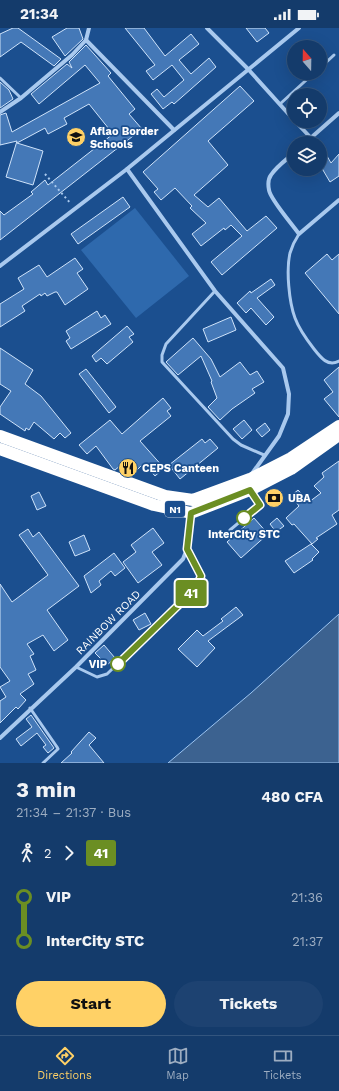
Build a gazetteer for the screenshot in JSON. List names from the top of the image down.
{
  "streets": {
    "highway": ["N1"],
    "street": ["RAINBOW ROAD"]
  },
  "crossings": [
    ["N1", "RAINBOW ROAD"]
  ],
  "places": {
    "school or university": ["Aflao Border Schools"],
    "restaurant": ["CEPS Canteen"],
    "bank": ["UBA"],
    "other": ["InterCity STC", "VIP"]
  },
  "lines": ["bus line 41"],
  "north": "top",
  "page": {
    "status": "21:34",
    "on_map": "41",
    "heading": ["3 min", "21:34 – 21:37 · Bus", "480 CFA"],
    "legs": ["2", "41"],
    "list": [
      {
        "name": "VIP",
        "value": "21:36"
      },
      {
        "name": "InterCity STC",
        "value": "21:37"
      }
    ],
    "buttons": ["Start", "Tickets"],
    "tabs": ["Directions", "Map", "Tickets"]
  }
}
